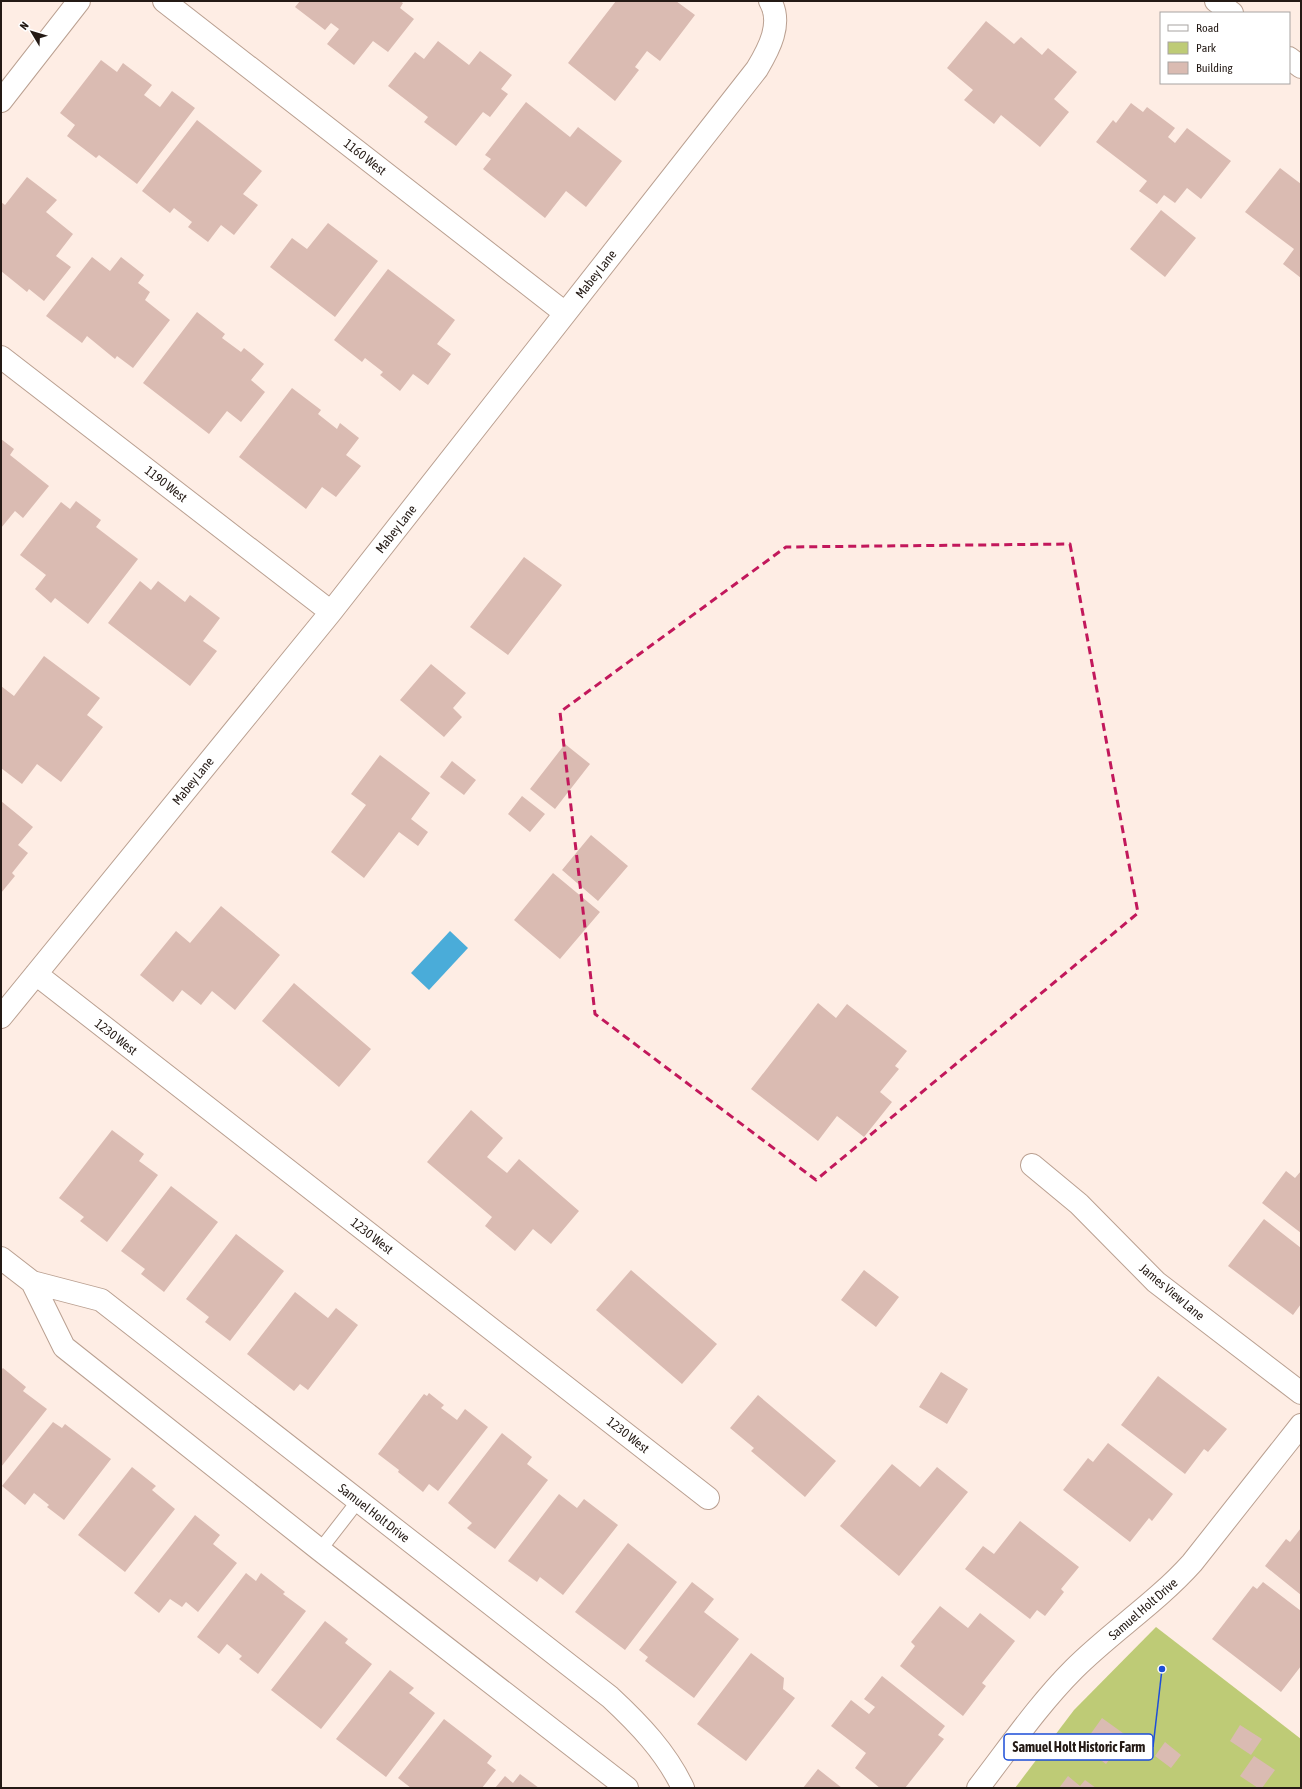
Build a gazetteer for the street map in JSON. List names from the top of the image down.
{
  "streets": {
    "street": [
      "1160 West",
      "Mabey Lane",
      "1190 West",
      "1230 West",
      "James View Lane",
      "Samuel Holt Drive"
    ]
  },
  "crossings": [
    ["1160 West", "Mabey Lane"],
    ["Mabey Lane", "1190 West"],
    ["Mabey Lane", "1230 West"]
  ],
  "places": ["Samuel Holt Historic Farm"],
  "legend": ["Road", "Park", "Building"],
  "north": "top left"
}
